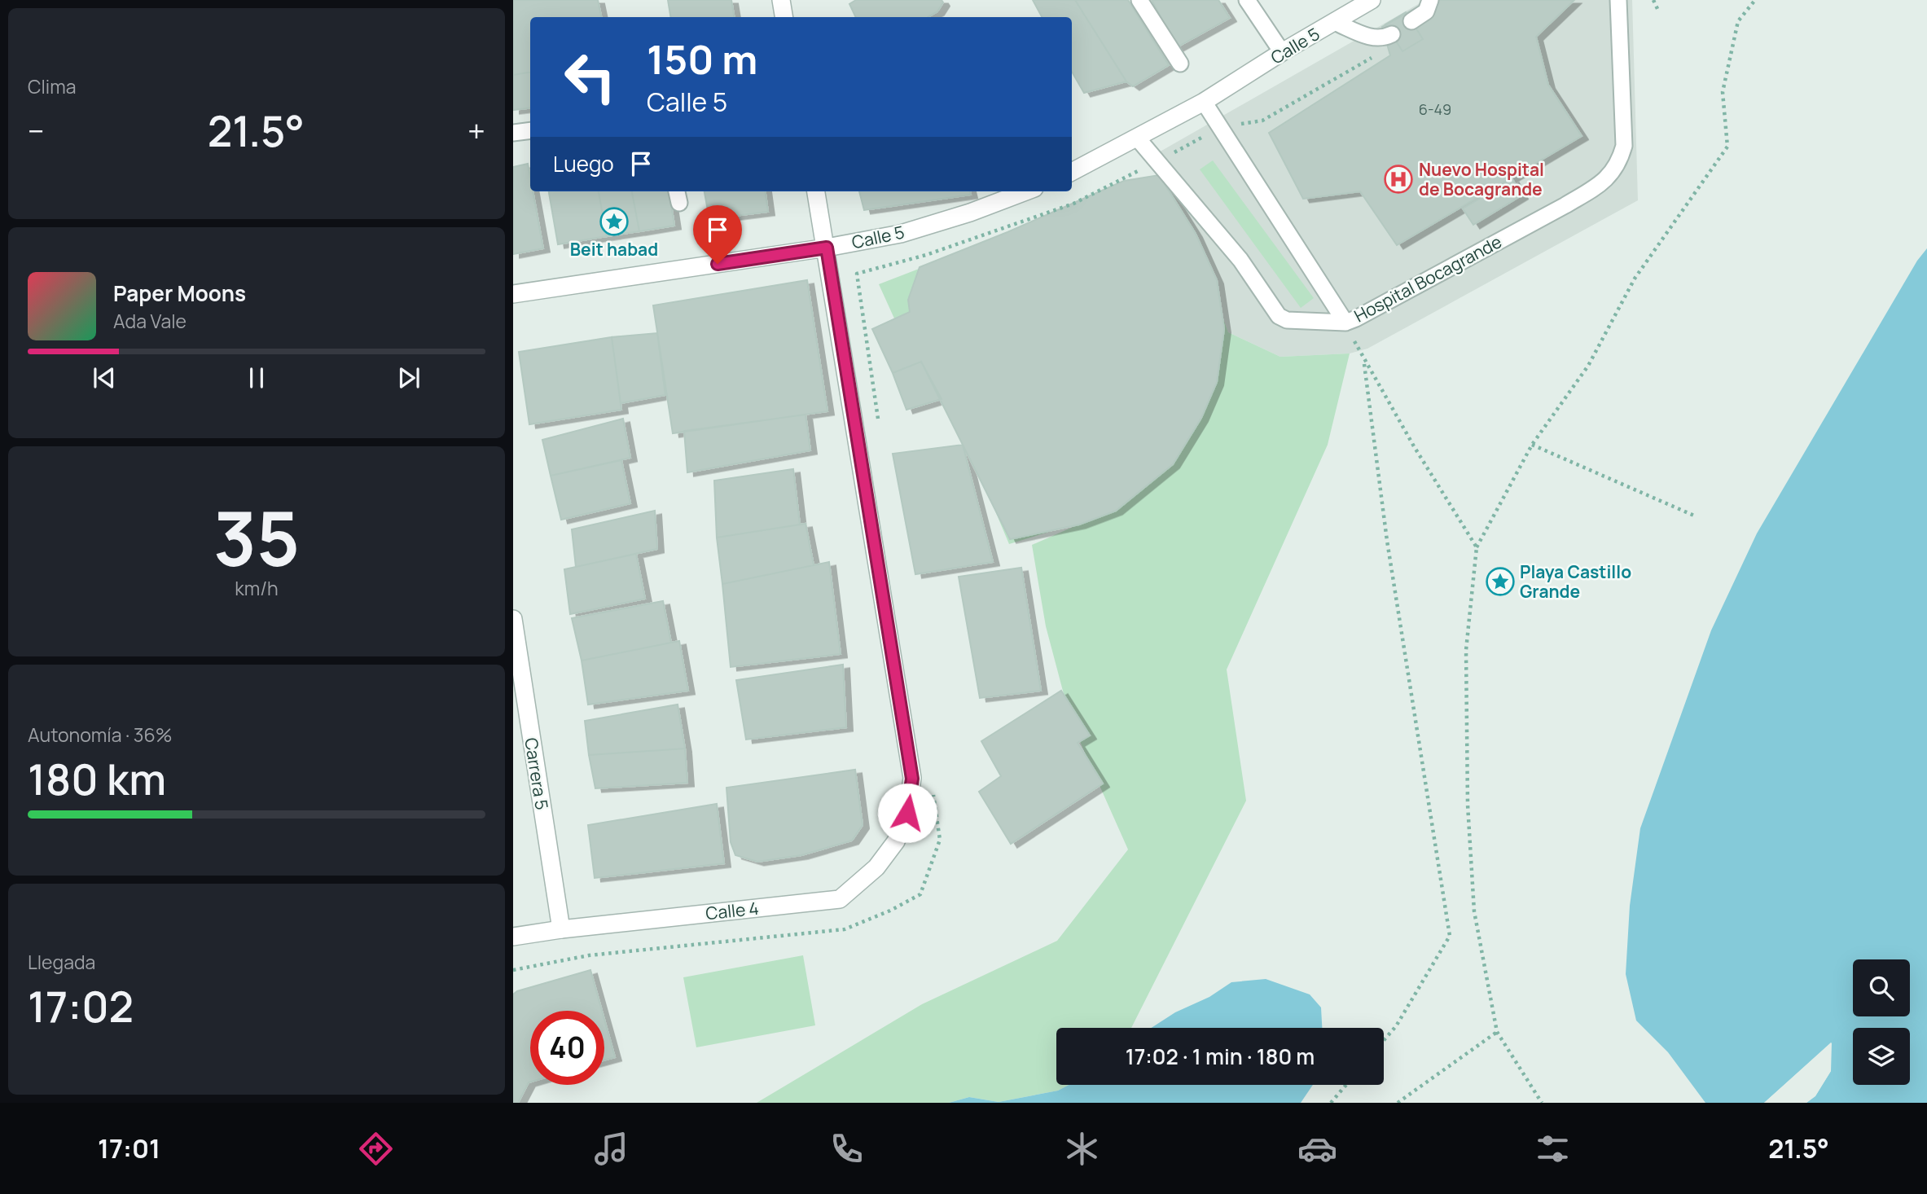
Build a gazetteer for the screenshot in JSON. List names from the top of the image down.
{
  "streets": {
    "street": ["Calle 5", "Carrera 5", "Calle 4"],
    "lane": ["Hospital Bocagrande"]
  },
  "crossings": [
    ["Calle 5", "Hospital Bocagrande"],
    ["Calle 5", "Calle 4"],
    ["Carrera 5", "Calle 4"]
  ],
  "places": {
    "hospital": ["Nuevo Hospital de Bocagrande"],
    "place": ["Beit habad", "Playa Castillo Grande"]
  },
  "house_numbers": ["6-49"],
  "page": {
    "tile": [
      "Clima",
      ["35", "km/h"],
      ["Autonomía · 36%", "180 km"],
      ["Llegada", "17:02"]
    ],
    "turn": ["150 m", "Calle 5"],
    "heat": ["−", "21.5°", "+"],
    "then": "Luego",
    "song": ["Paper Moons", "Ada Vale"],
    "limit": "40",
    "trip": "17:02 · 1 min · 180 m",
    "tabs": ["17:01", "21.5°"]
  }
}
